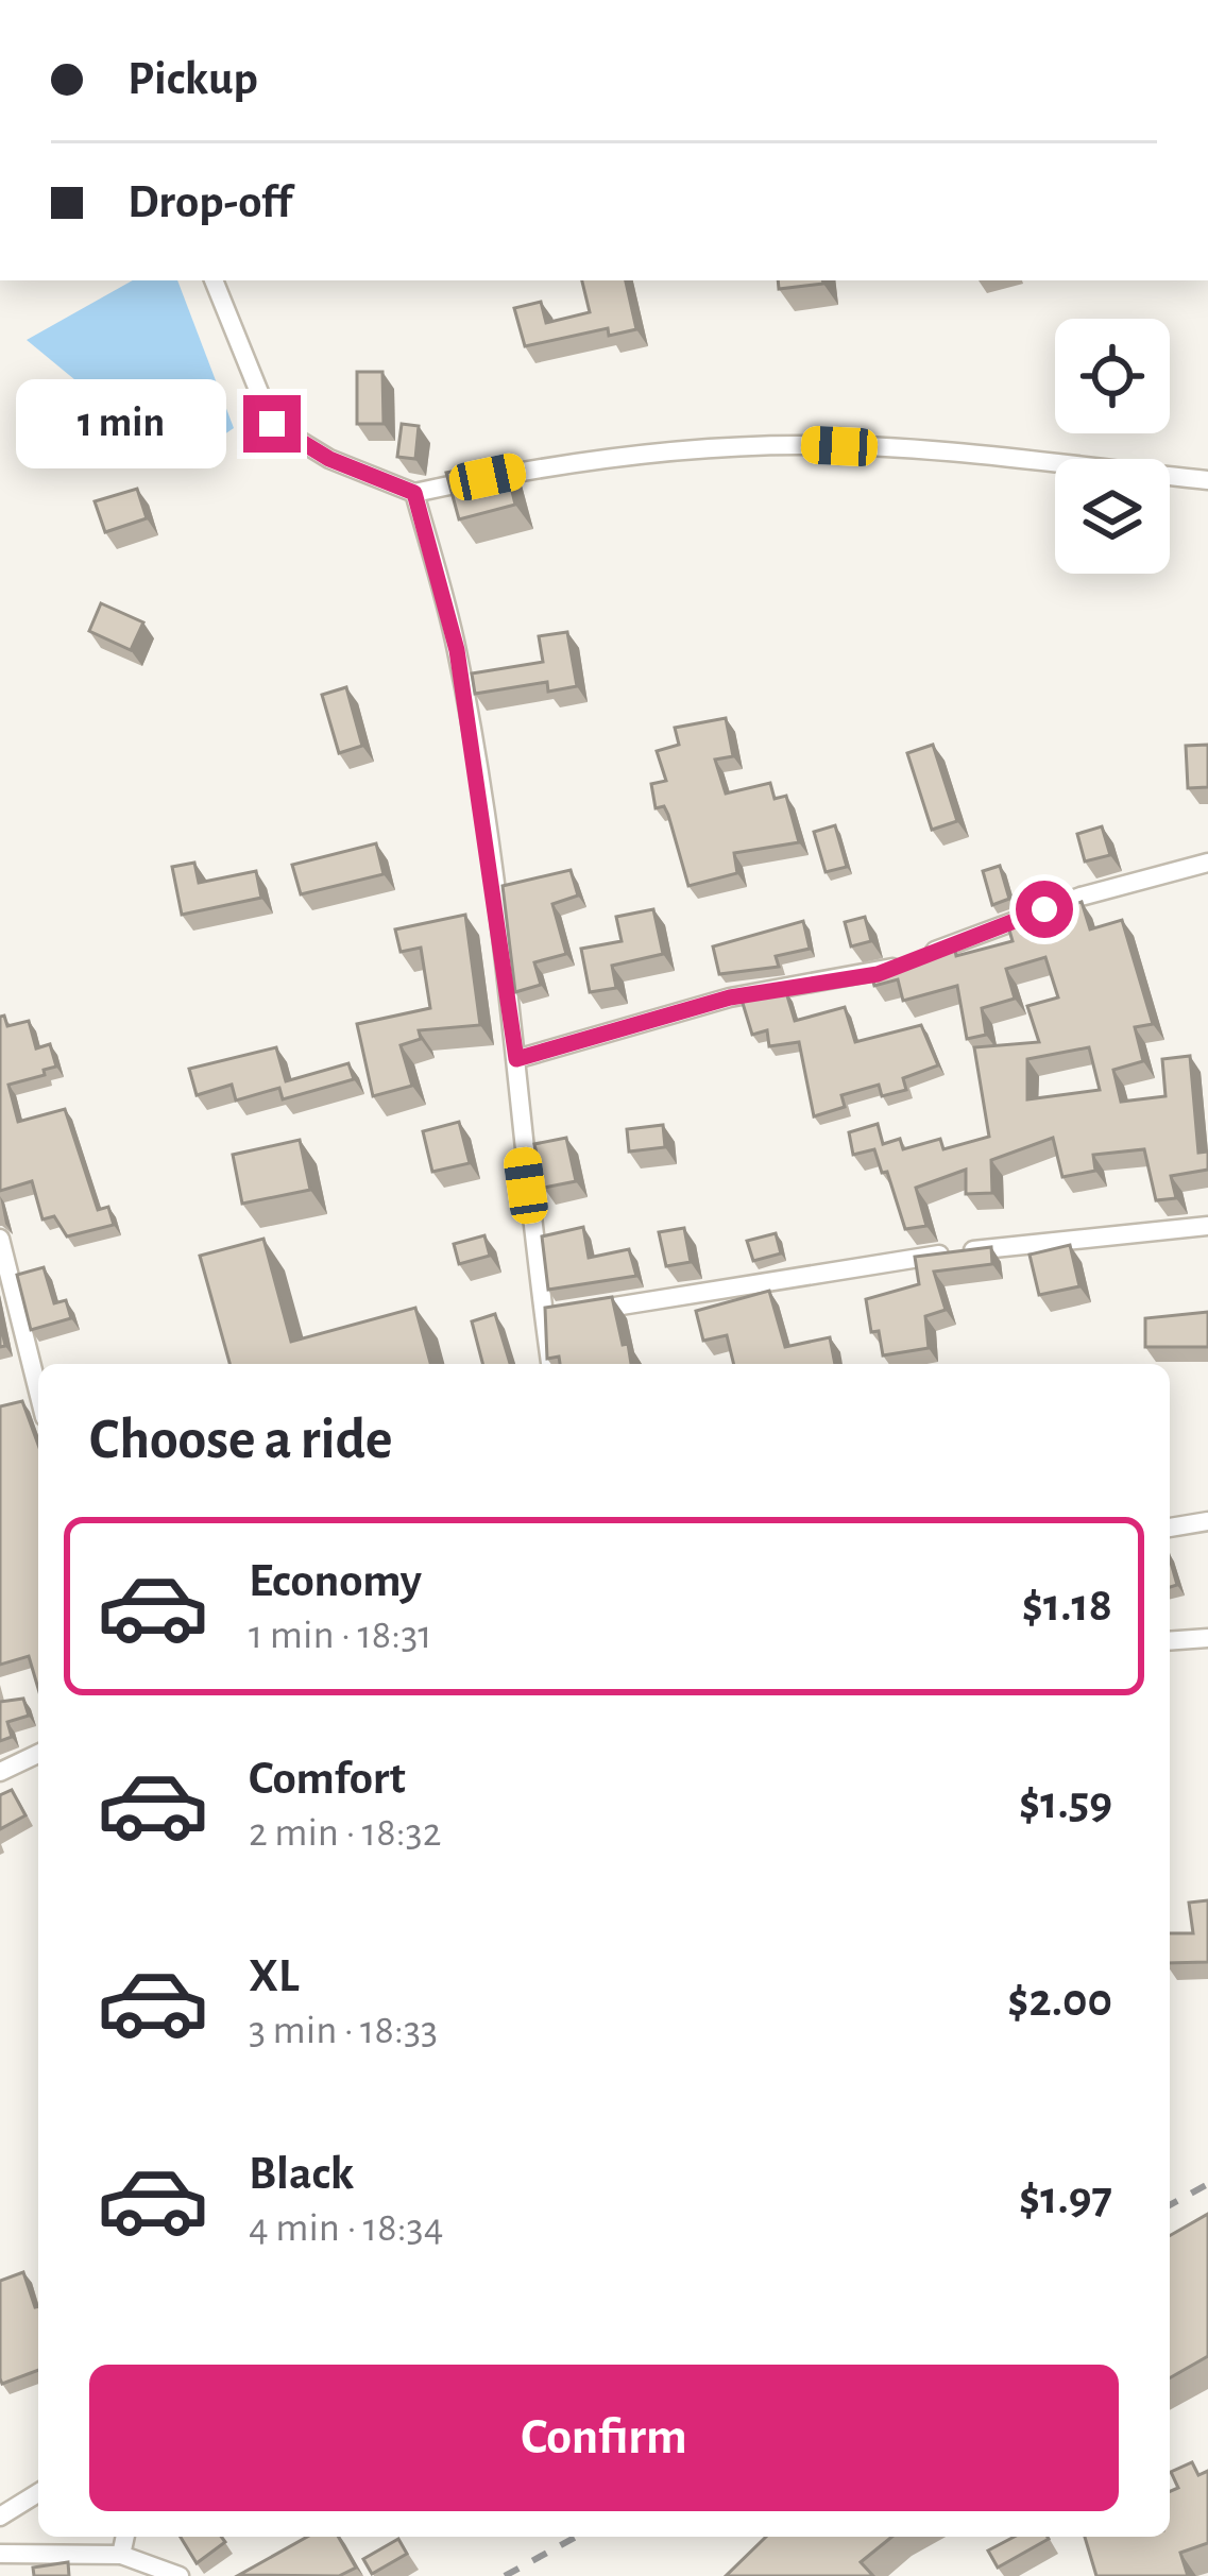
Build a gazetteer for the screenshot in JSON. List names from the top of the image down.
{
  "page": {
    "banner": ["Pickup", "Drop-off"],
    "bubble": "1 min",
    "heading": "Choose a ride",
    "list": [
      {
        "name": "Economy",
        "note": "1 min · 18:31",
        "value": "$1.18"
      },
      {
        "name": "Comfort",
        "note": "2 min · 18:32",
        "value": "$1.59"
      },
      {
        "name": "XL",
        "note": "3 min · 18:33",
        "value": "$2.00"
      },
      {
        "name": "Black",
        "note": "4 min · 18:34",
        "value": "$1.97"
      }
    ],
    "buttons": "Confirm"
  }
}
